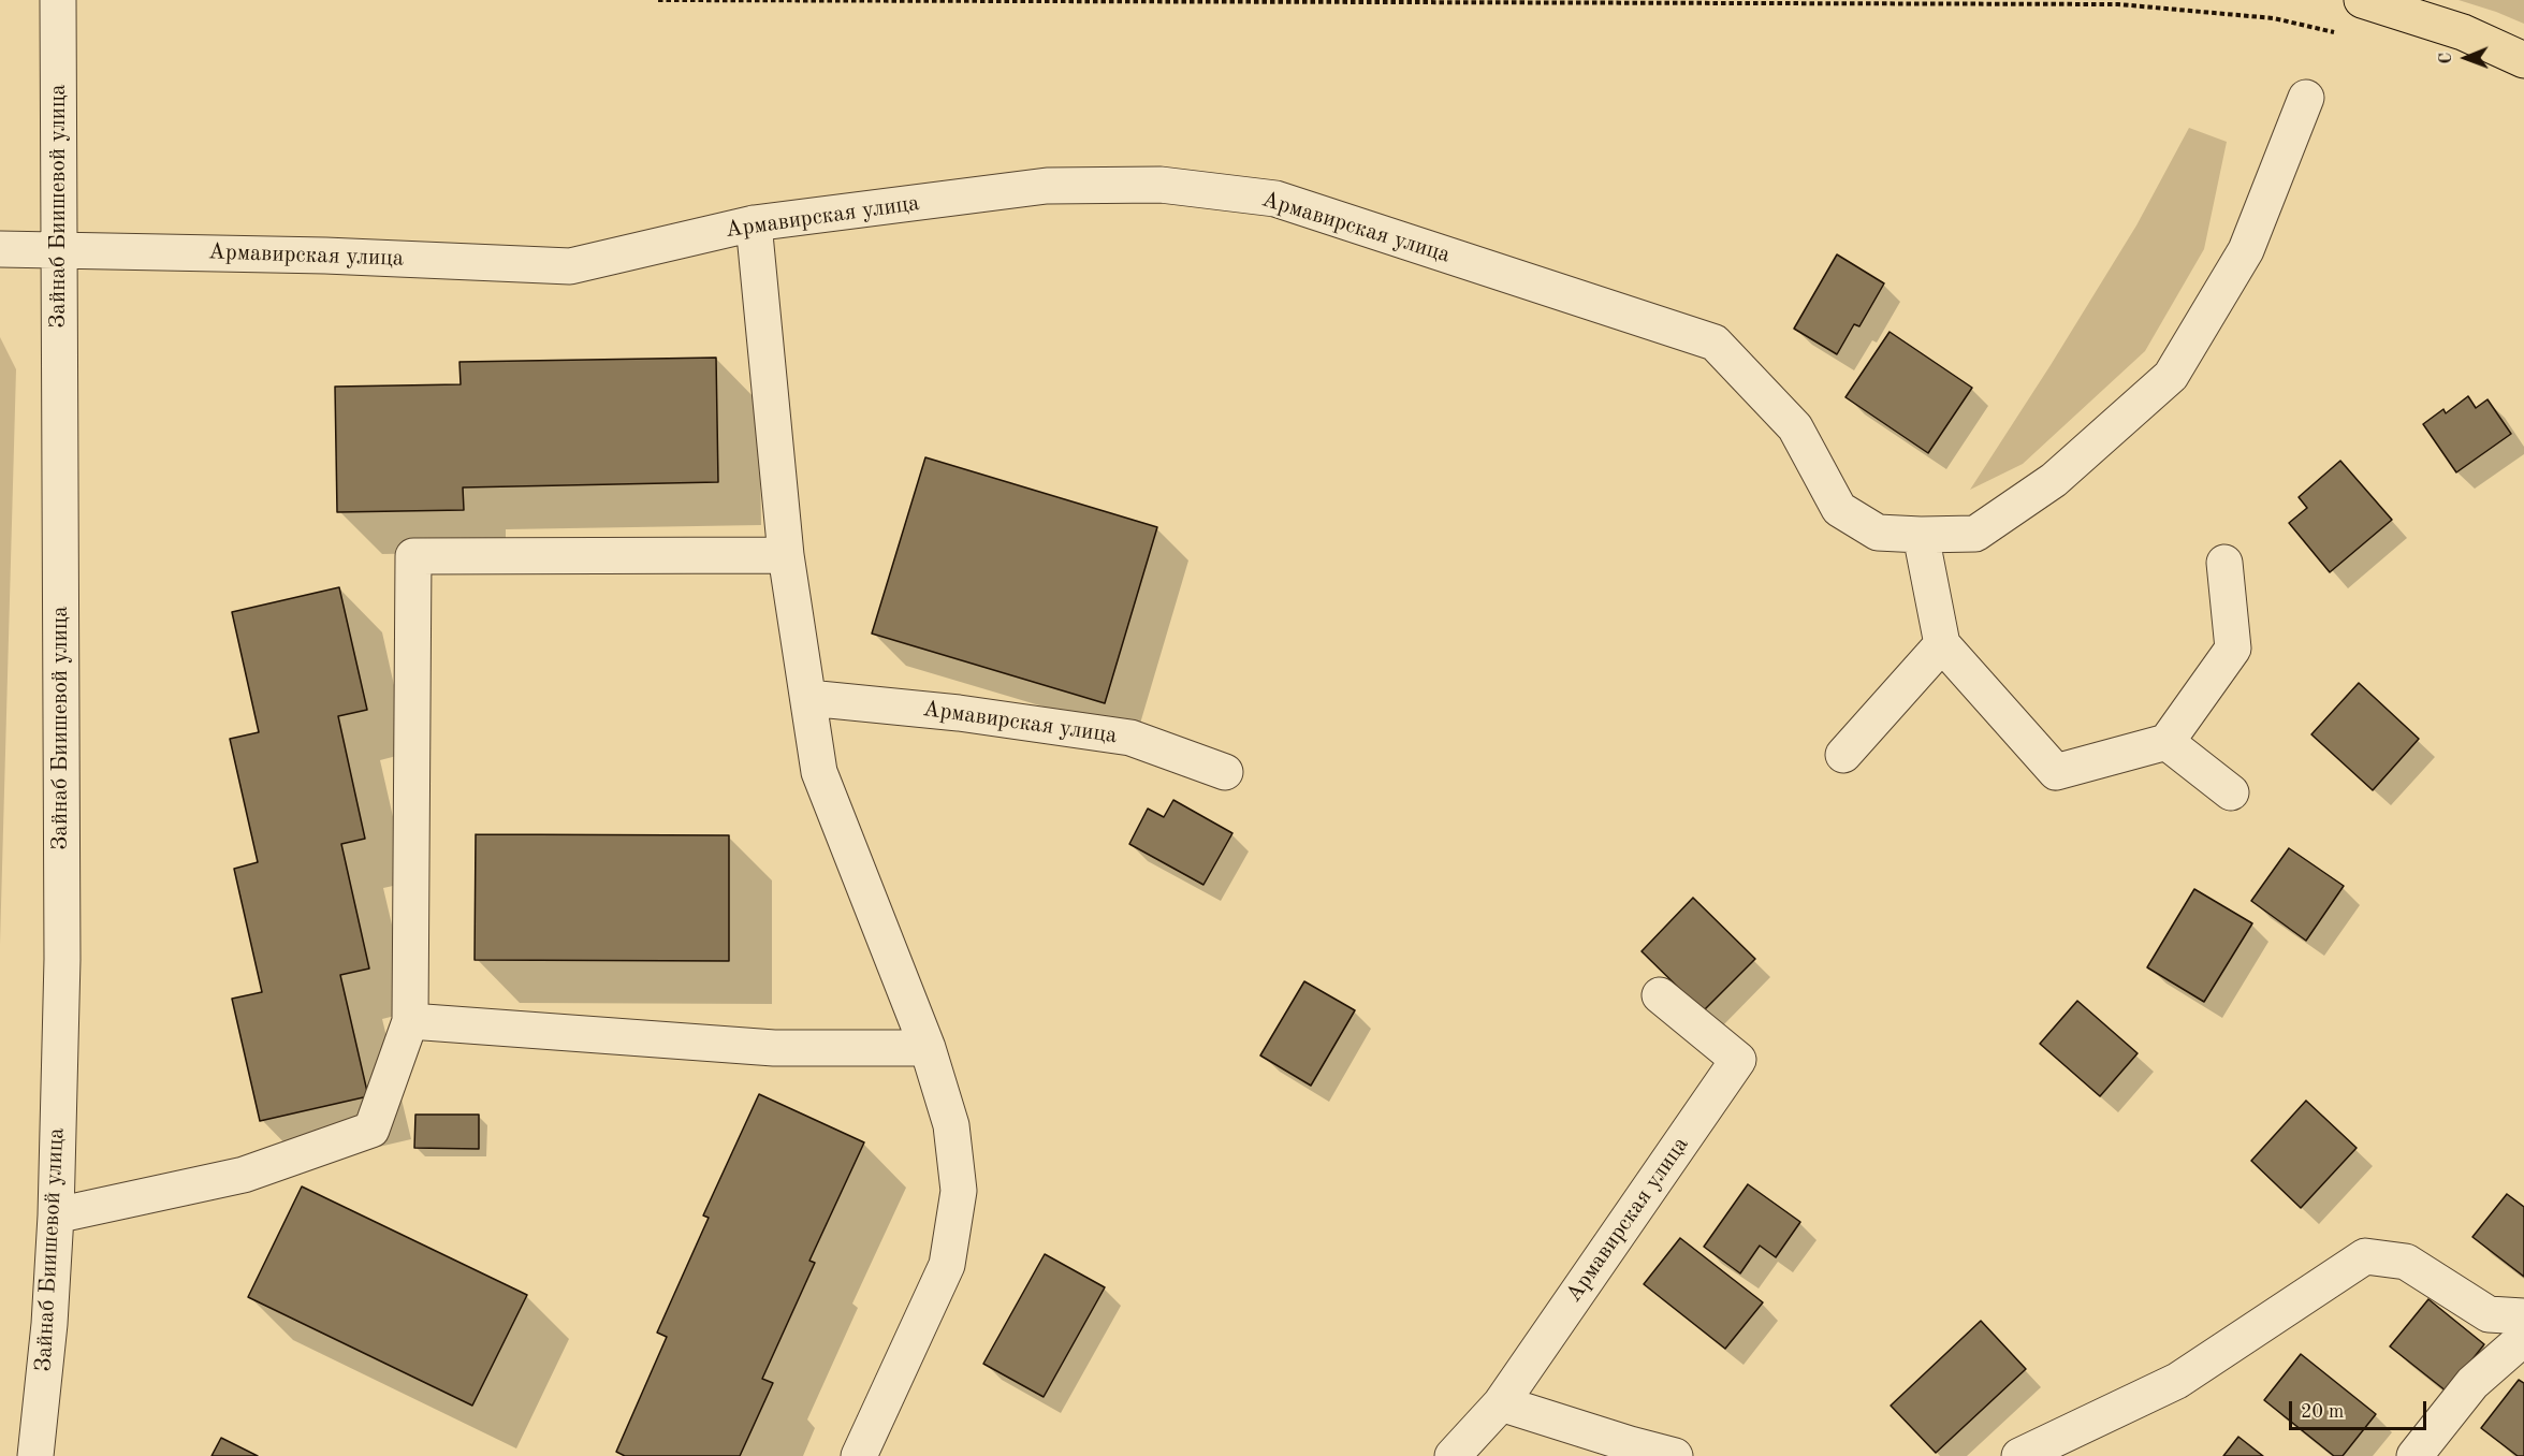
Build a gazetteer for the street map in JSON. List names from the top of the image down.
{
  "streets": {
    "street": ["Зайнаб Биишевой улица", "Армавирская улица"]
  },
  "crossings": [
    ["Зайнаб Биишевой улица", "Армавирская улица"]
  ],
  "scale_bar": "20 m",
  "north": "left"
}
